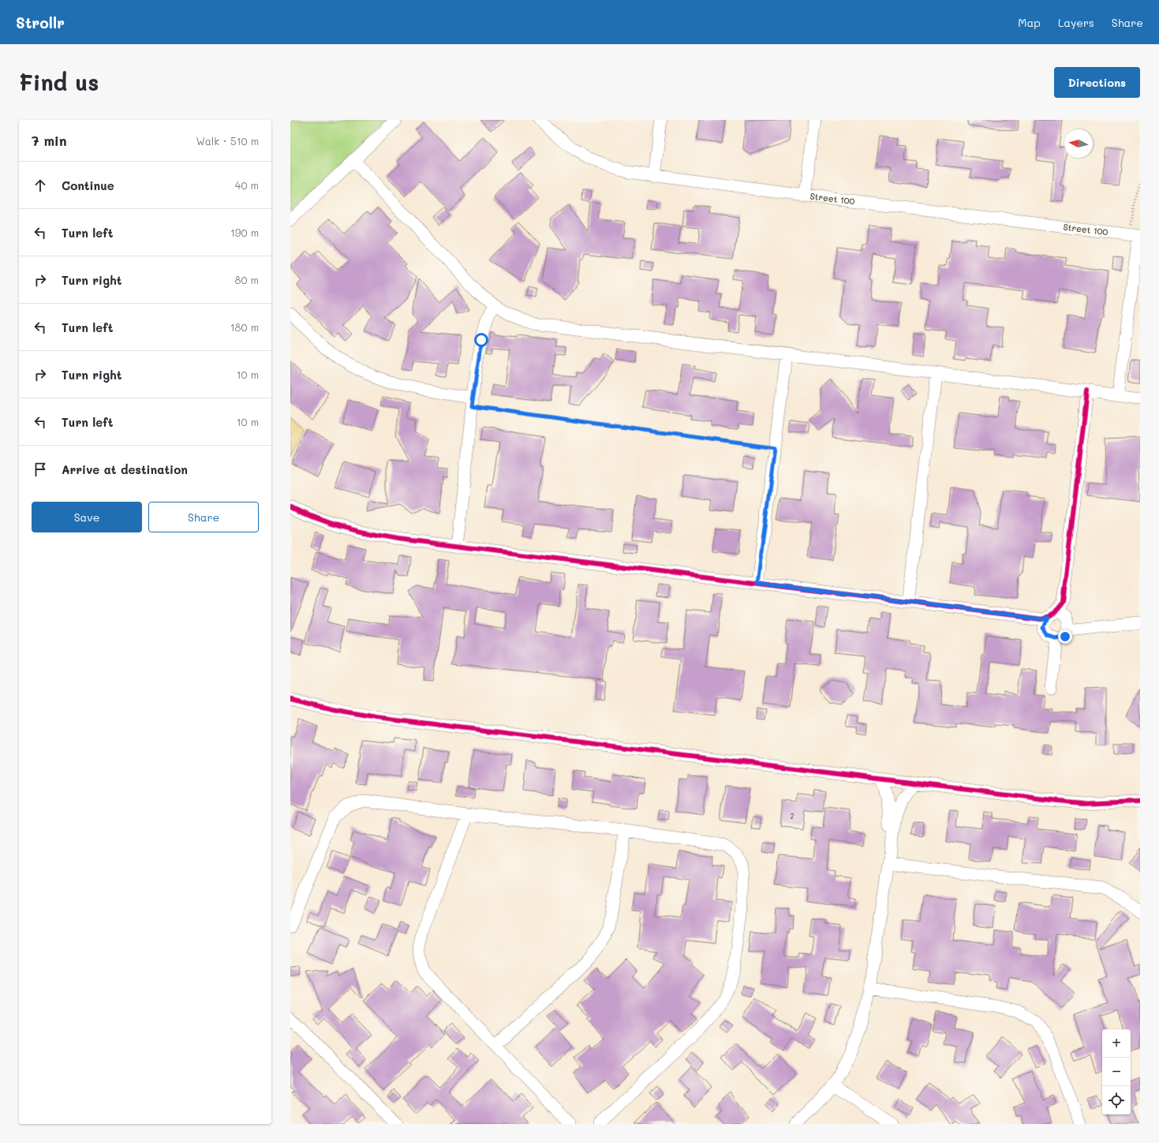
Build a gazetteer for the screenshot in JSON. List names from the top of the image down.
{
  "streets": {
    "street": ["Street 100"]
  },
  "house_numbers": ["2"],
  "north": "left",
  "page": {
    "header": "Strollr",
    "nav": ["Map", "Layers", "Share"],
    "buttons": [
      "Directions",
      ["Save", "Share"]
    ],
    "title": "Find us",
    "heading": ["7 min", "Walk · 510 m"],
    "list": [
      ["Continue", "40 m"],
      ["Turn left", "190 m"],
      ["Turn right", "80 m"],
      ["Turn left", "180 m"],
      ["Turn right", "10 m"],
      ["Turn left", "10 m"],
      "Arrive at destination"
    ],
    "map_buttons": ["+", "−"]
  }
}
